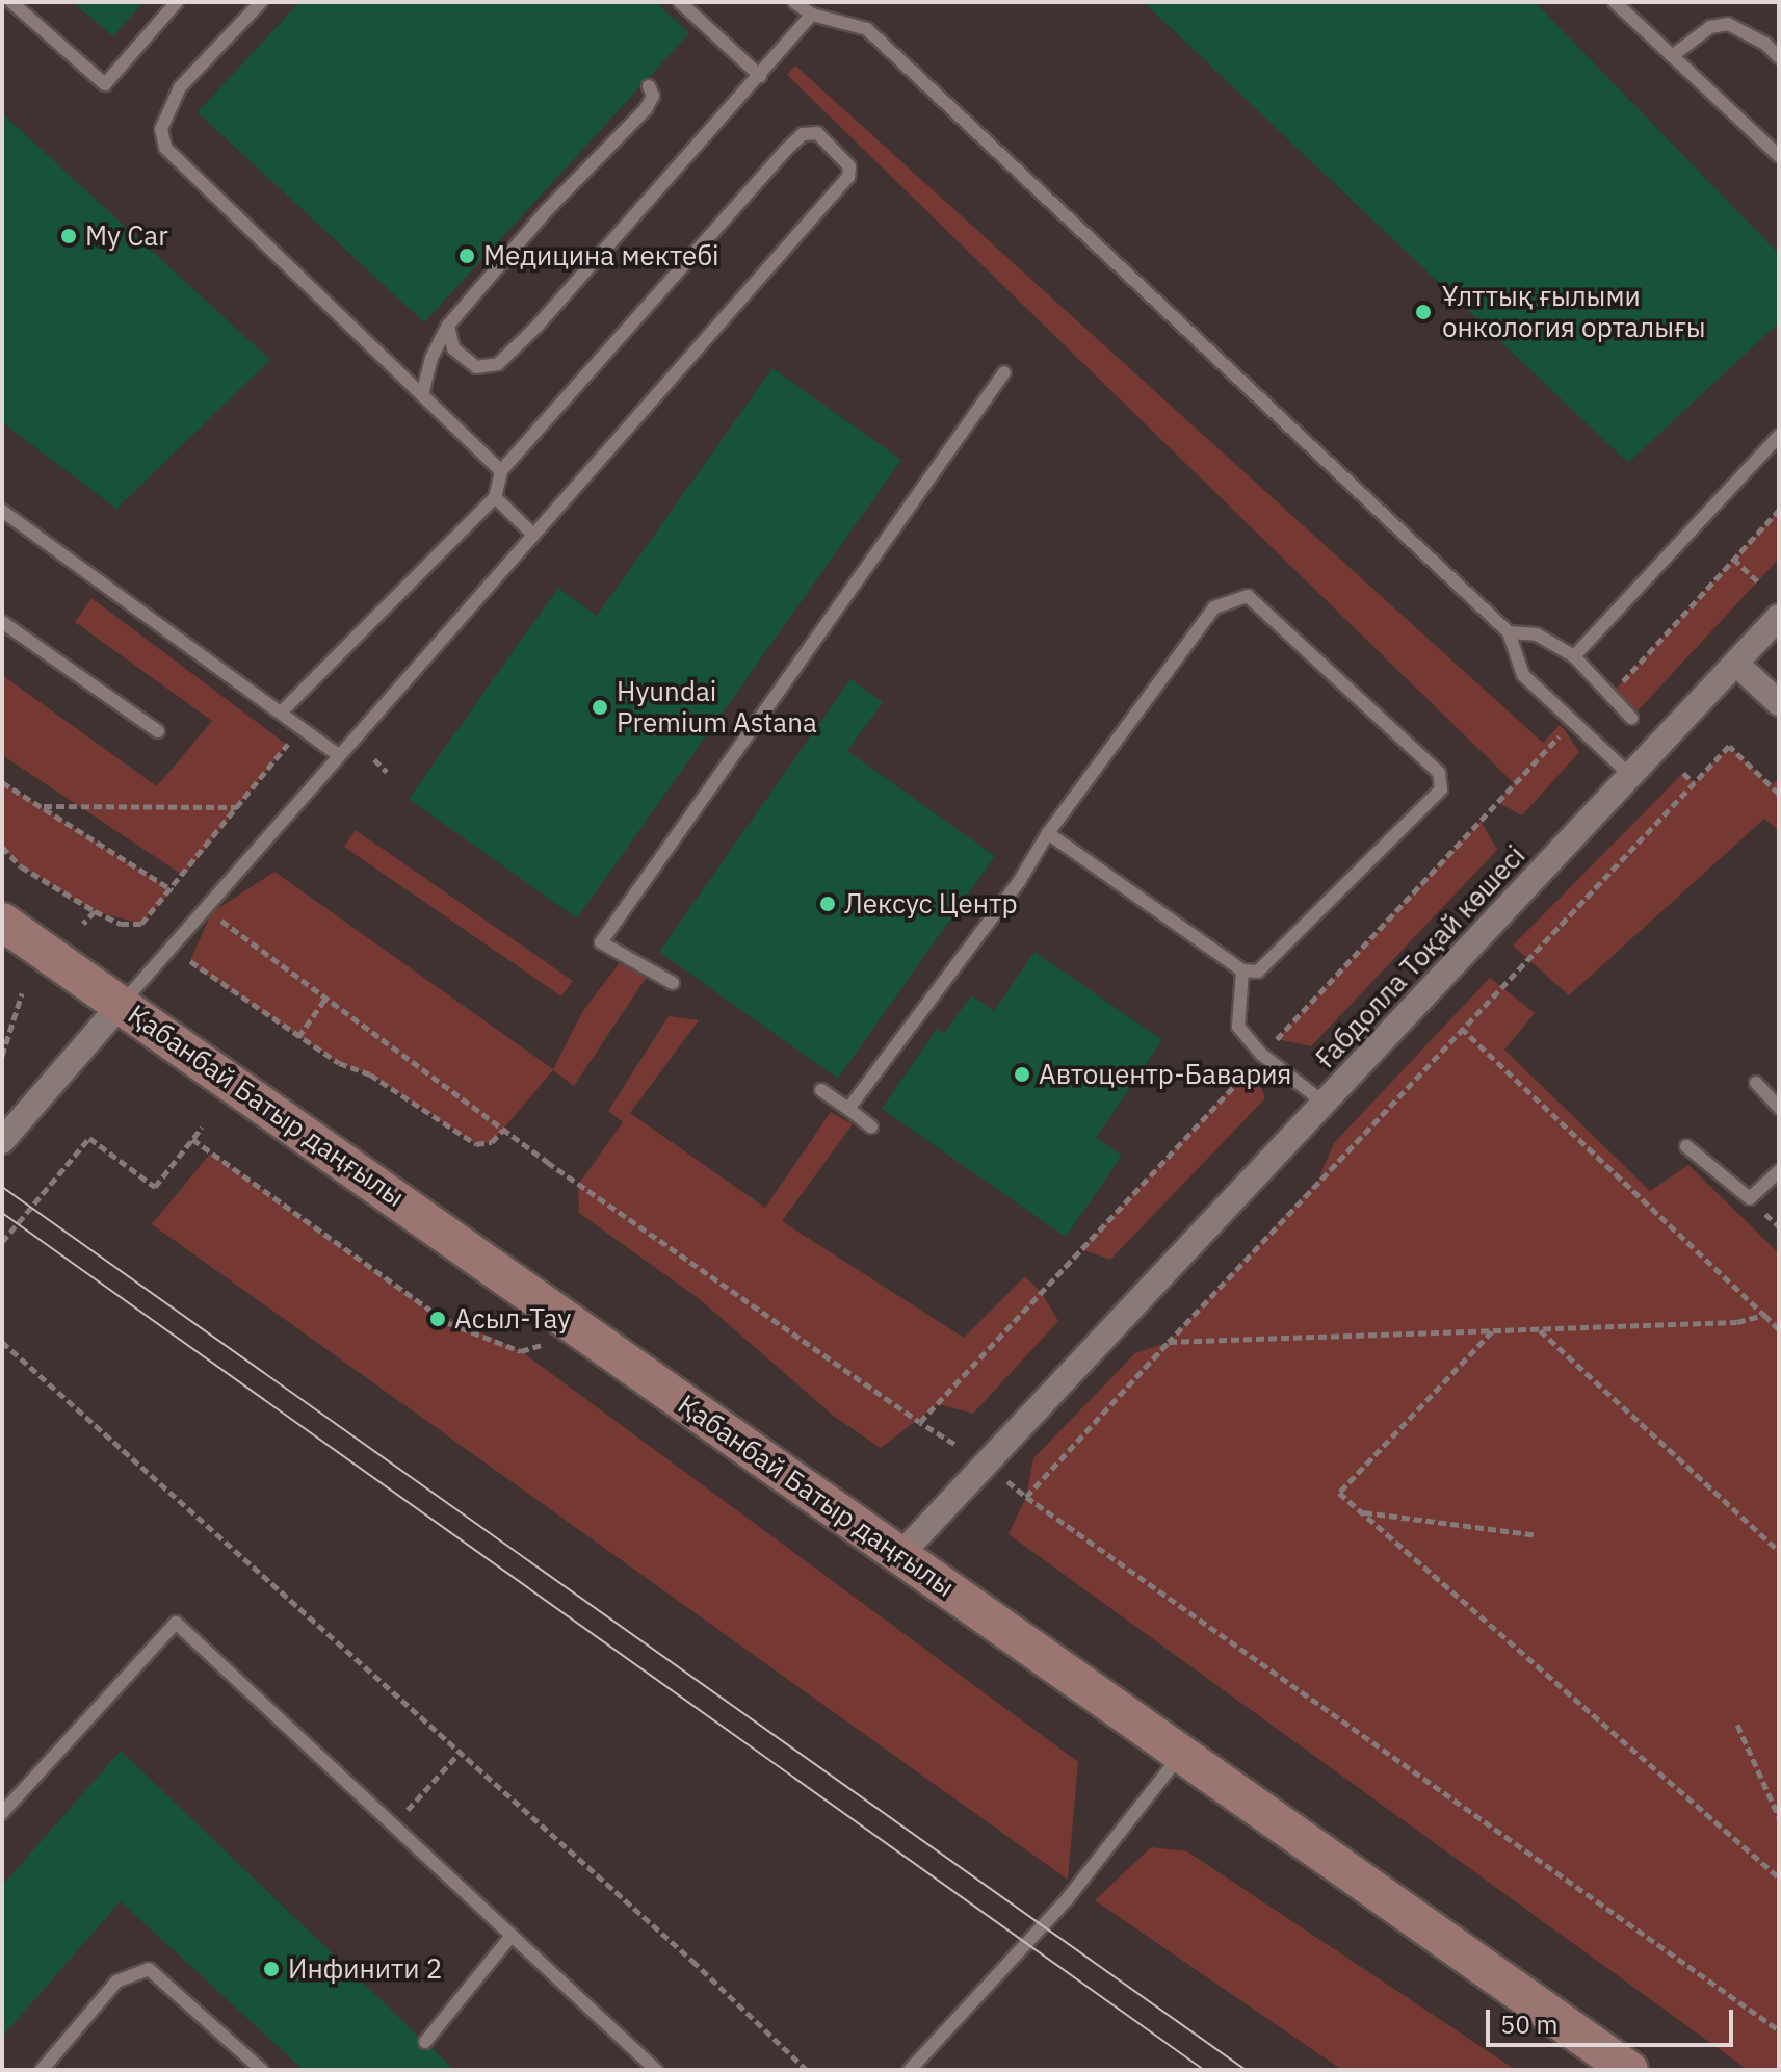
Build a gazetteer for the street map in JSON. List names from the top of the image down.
{
  "streets": {
    "main road": ["Қабанбай Батыр даңғылы"],
    "street": ["Ғабдолла Тоқай көшесі"]
  },
  "crossings": [
    ["Ғабдолла Тоқай көшесі", "Қабанбай Батыр даңғылы"]
  ],
  "places": [
    "My Car",
    "Медицина мектебі",
    "Ұлттық ғылыми онкология орталығы",
    "Hyundai Premium Astana",
    "Лексус Центр",
    "Автоцентр-Бавария",
    "Асыл-Тау",
    "Инфинити 2"
  ],
  "scale_bar": "50 m"
}
